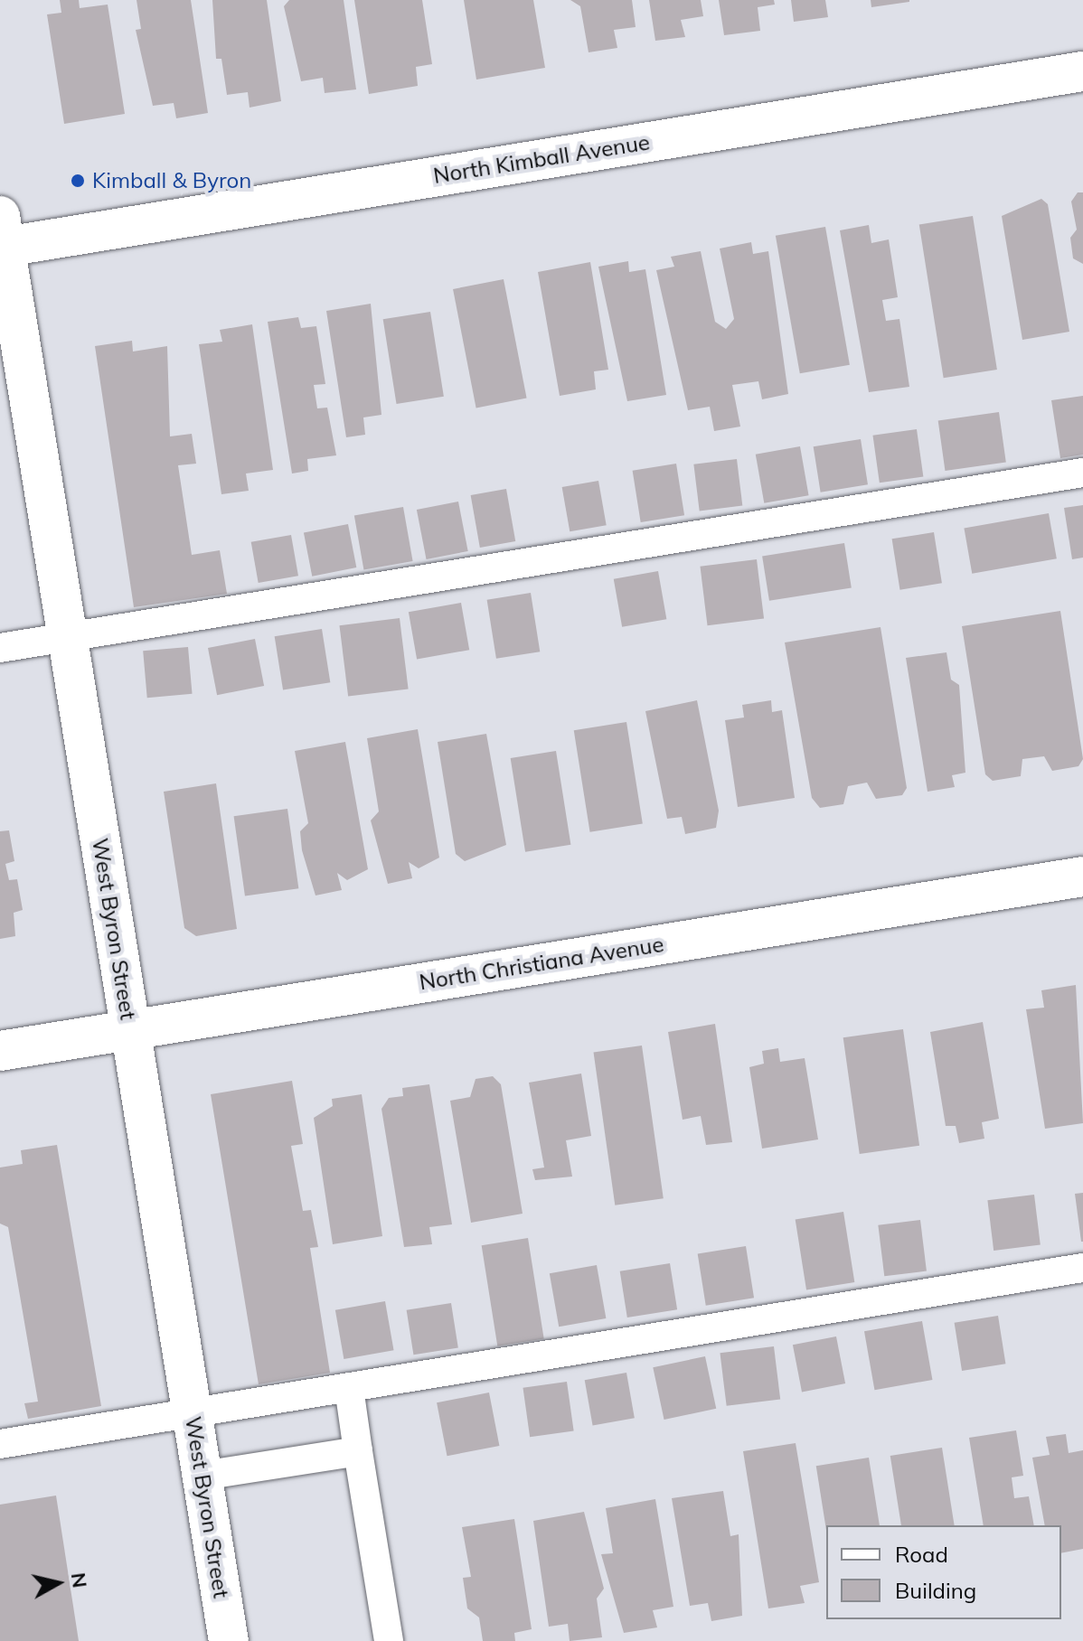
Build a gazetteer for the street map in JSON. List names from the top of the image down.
{
  "streets": {
    "street": ["North Kimball Avenue", "West Byron Street", "North Christiana Avenue"]
  },
  "crossings": [
    ["North Kimball Avenue", "West Byron Street"],
    ["West Byron Street", "North Christiana Avenue"]
  ],
  "places": ["Kimball & Byron"],
  "legend": ["Road", "Building"],
  "north": "right"
}
